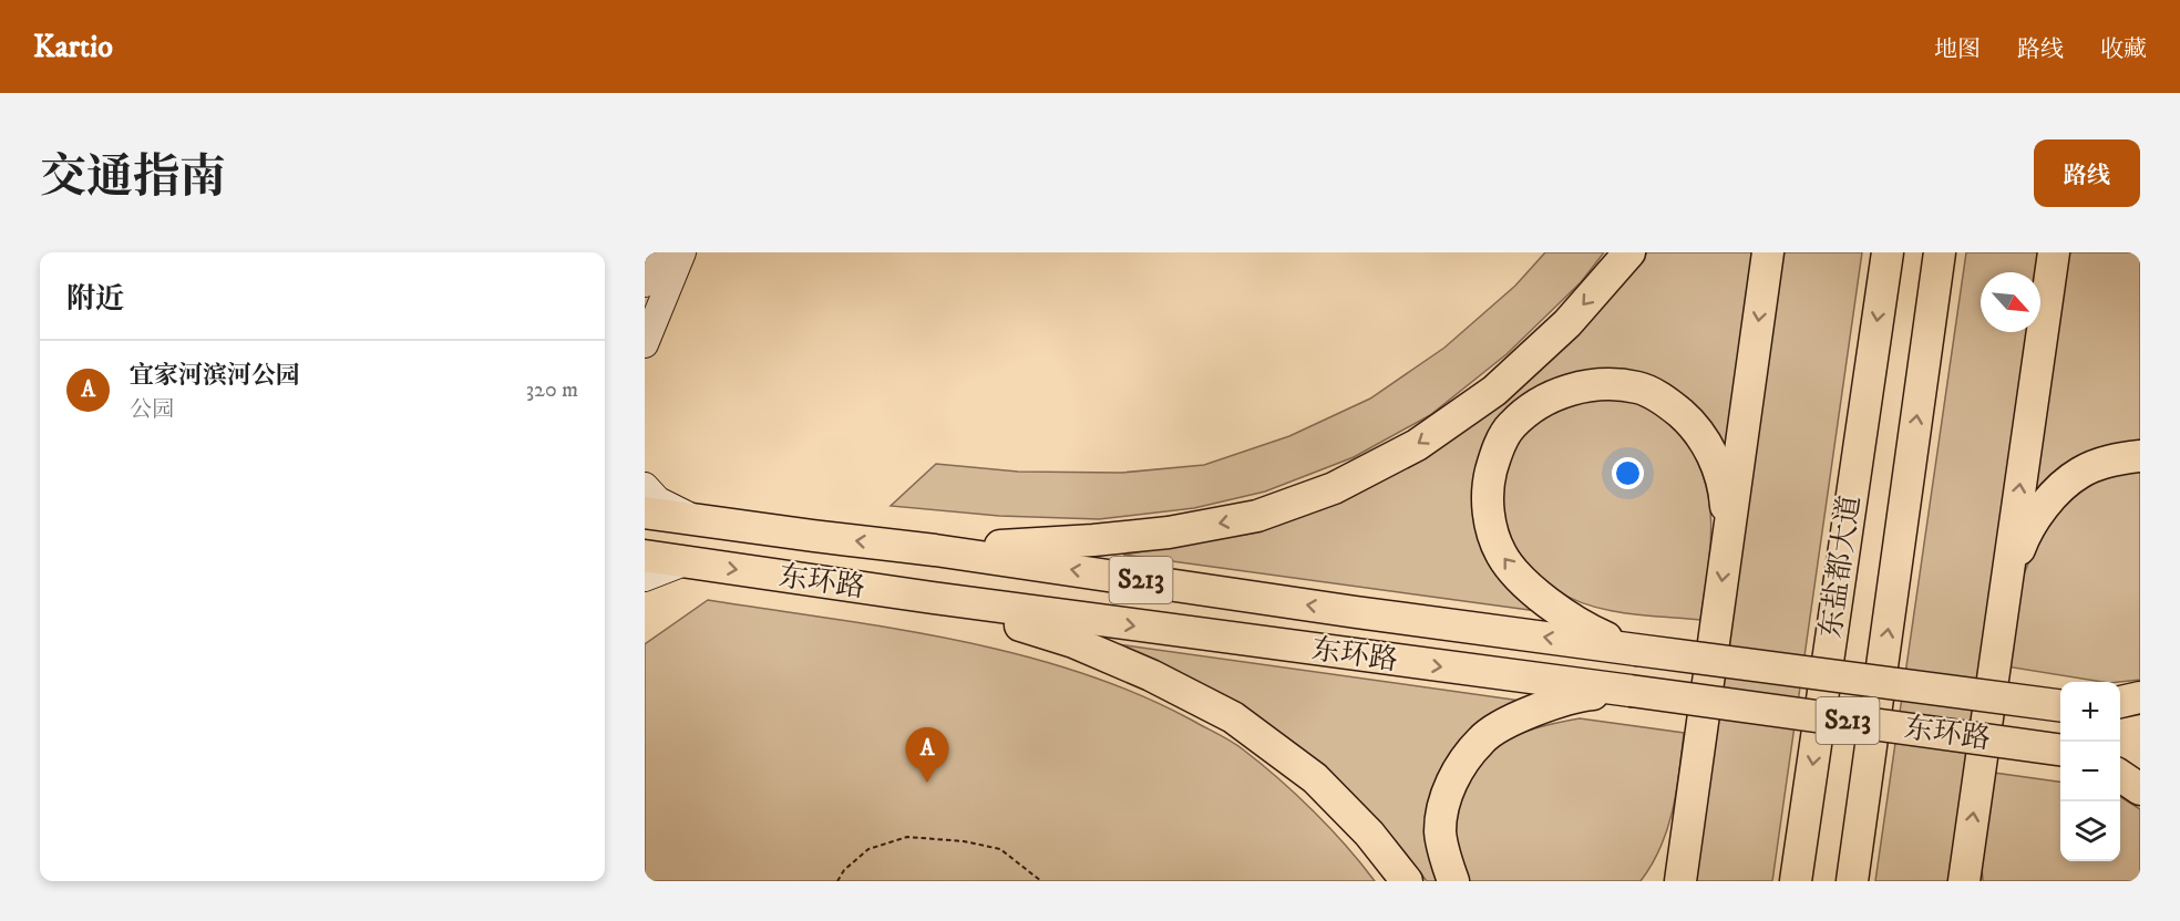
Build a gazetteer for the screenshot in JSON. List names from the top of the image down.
{
  "streets": {
    "highway": ["东盐都大道", "S213", "东环路"]
  },
  "north": "bottom right",
  "page": {
    "header": "Kartio",
    "nav": ["地图", "路线", "收藏"],
    "title": "交通指南",
    "buttons": "路线",
    "heading": "附近",
    "list": [
      {
        "mark": "A",
        "name": "宜家河滨河公园",
        "note": "公园",
        "value": "320 m"
      }
    ],
    "map_buttons": ["+", "−"],
    "pins": "A"
  }
}
